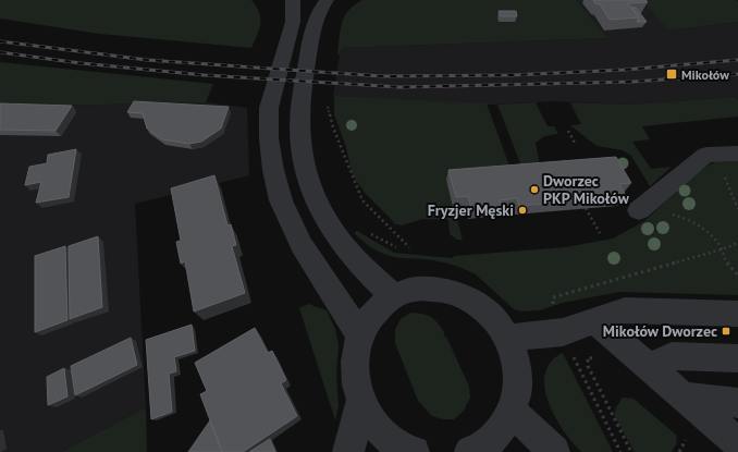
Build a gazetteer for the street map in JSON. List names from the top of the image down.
{
  "places": {
    "transit": ["Mikołów", "Mikołów Dworzec"],
    "other": ["Dworzec PKP Mikołów", "Fryzjer Męski"]
  }
}
